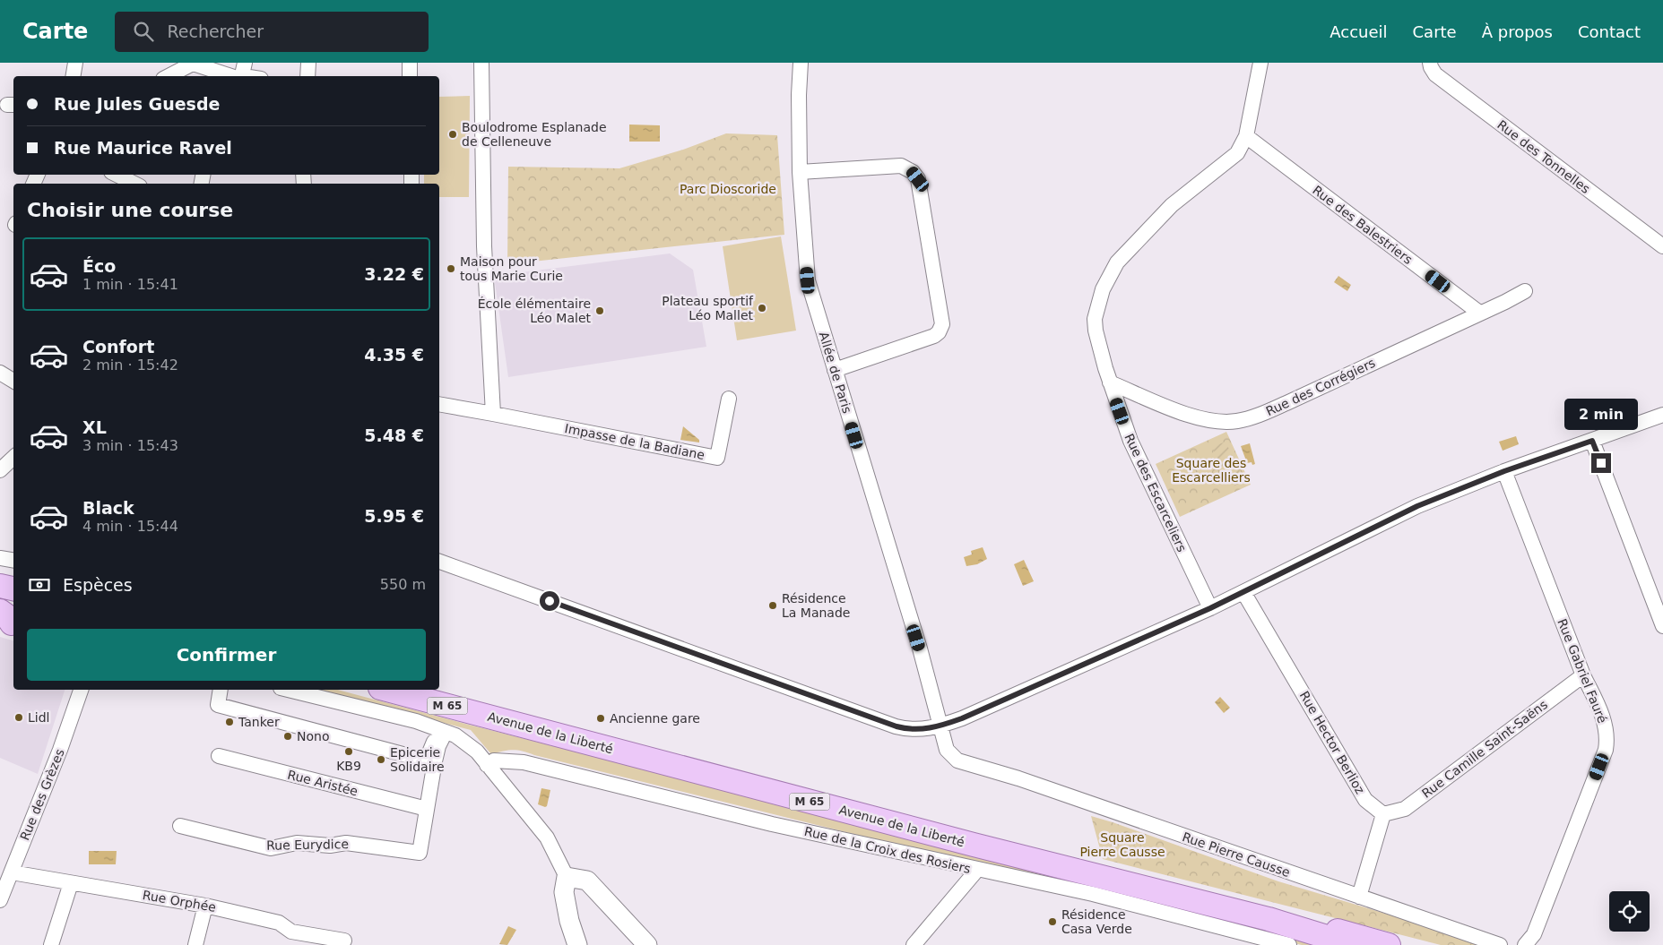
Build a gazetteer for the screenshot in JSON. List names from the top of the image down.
{
  "streets": {
    "main road": ["M 65", "Avenue de la Liberté"],
    "street": [
      "Rue des Tonnelles",
      "Rue des Balestriers",
      "Allée de Paris",
      "Rue des Corrégiers",
      "Impasse de la Badiane",
      "Rue des Escarceliers",
      "Rue Gabriel Fauré",
      "Rue Hector Berlioz",
      "Rue Camille Saint-Saëns",
      "Rue Aristée",
      "Rue des Grèzes",
      "Rue Eurydice",
      "Rue de la Croix des Rosiers",
      "Rue Pierre Causse",
      "Rue Orphée"
    ]
  },
  "crossings": [
    ["Rue des Balestriers", "Rue des Corrégiers"],
    ["Rue des Balestriers", "Rue des Escarceliers"],
    ["Allée de Paris", "Rue Pierre Causse"],
    ["Rue des Corrégiers", "Rue des Escarceliers"],
    ["Rue Gabriel Fauré", "Rue Camille Saint-Saëns"],
    ["Rue Hector Berlioz", "Rue Camille Saint-Saëns"],
    ["Rue Aristée", "Rue Eurydice"],
    ["Rue des Grèzes", "Rue Orphée"]
  ],
  "parks": ["Parc Dioscoride", "Square des Escarcelliers", "Square Pierre Causse"],
  "places": [
    "Boulodrome Esplanade de Celleneuve",
    "Maison pour tous Marie Curie",
    "Plateau sportif Léo Mallet",
    "École élémentaire Léo Malet",
    "Résidence La Manade",
    "Lidl",
    "Ancienne gare",
    "Tanker",
    "Nono",
    "KB9",
    "Epicerie Solidaire",
    "Résidence Casa Verde"
  ],
  "page": {
    "header": "Carte",
    "search": "Rechercher",
    "nav": [
      "Accueil",
      "Carte",
      "À propos",
      "Contact"
    ],
    "banner": ["Rue Jules Guesde", "Rue Maurice Ravel"],
    "heading": "Choisir une course",
    "list": [
      {
        "name": "Éco",
        "note": "1 min · 15:41",
        "value": "3.22 €"
      },
      {
        "name": "Confort",
        "note": "2 min · 15:42",
        "value": "4.35 €"
      },
      {
        "name": "XL",
        "note": "3 min · 15:43",
        "value": "5.48 €"
      },
      {
        "name": "Black",
        "note": "4 min · 15:44",
        "value": "5.95 €"
      }
    ],
    "bubble": "2 min",
    "pay": ["Espèces", "550 m"],
    "buttons": "Confirmer"
  }
}
